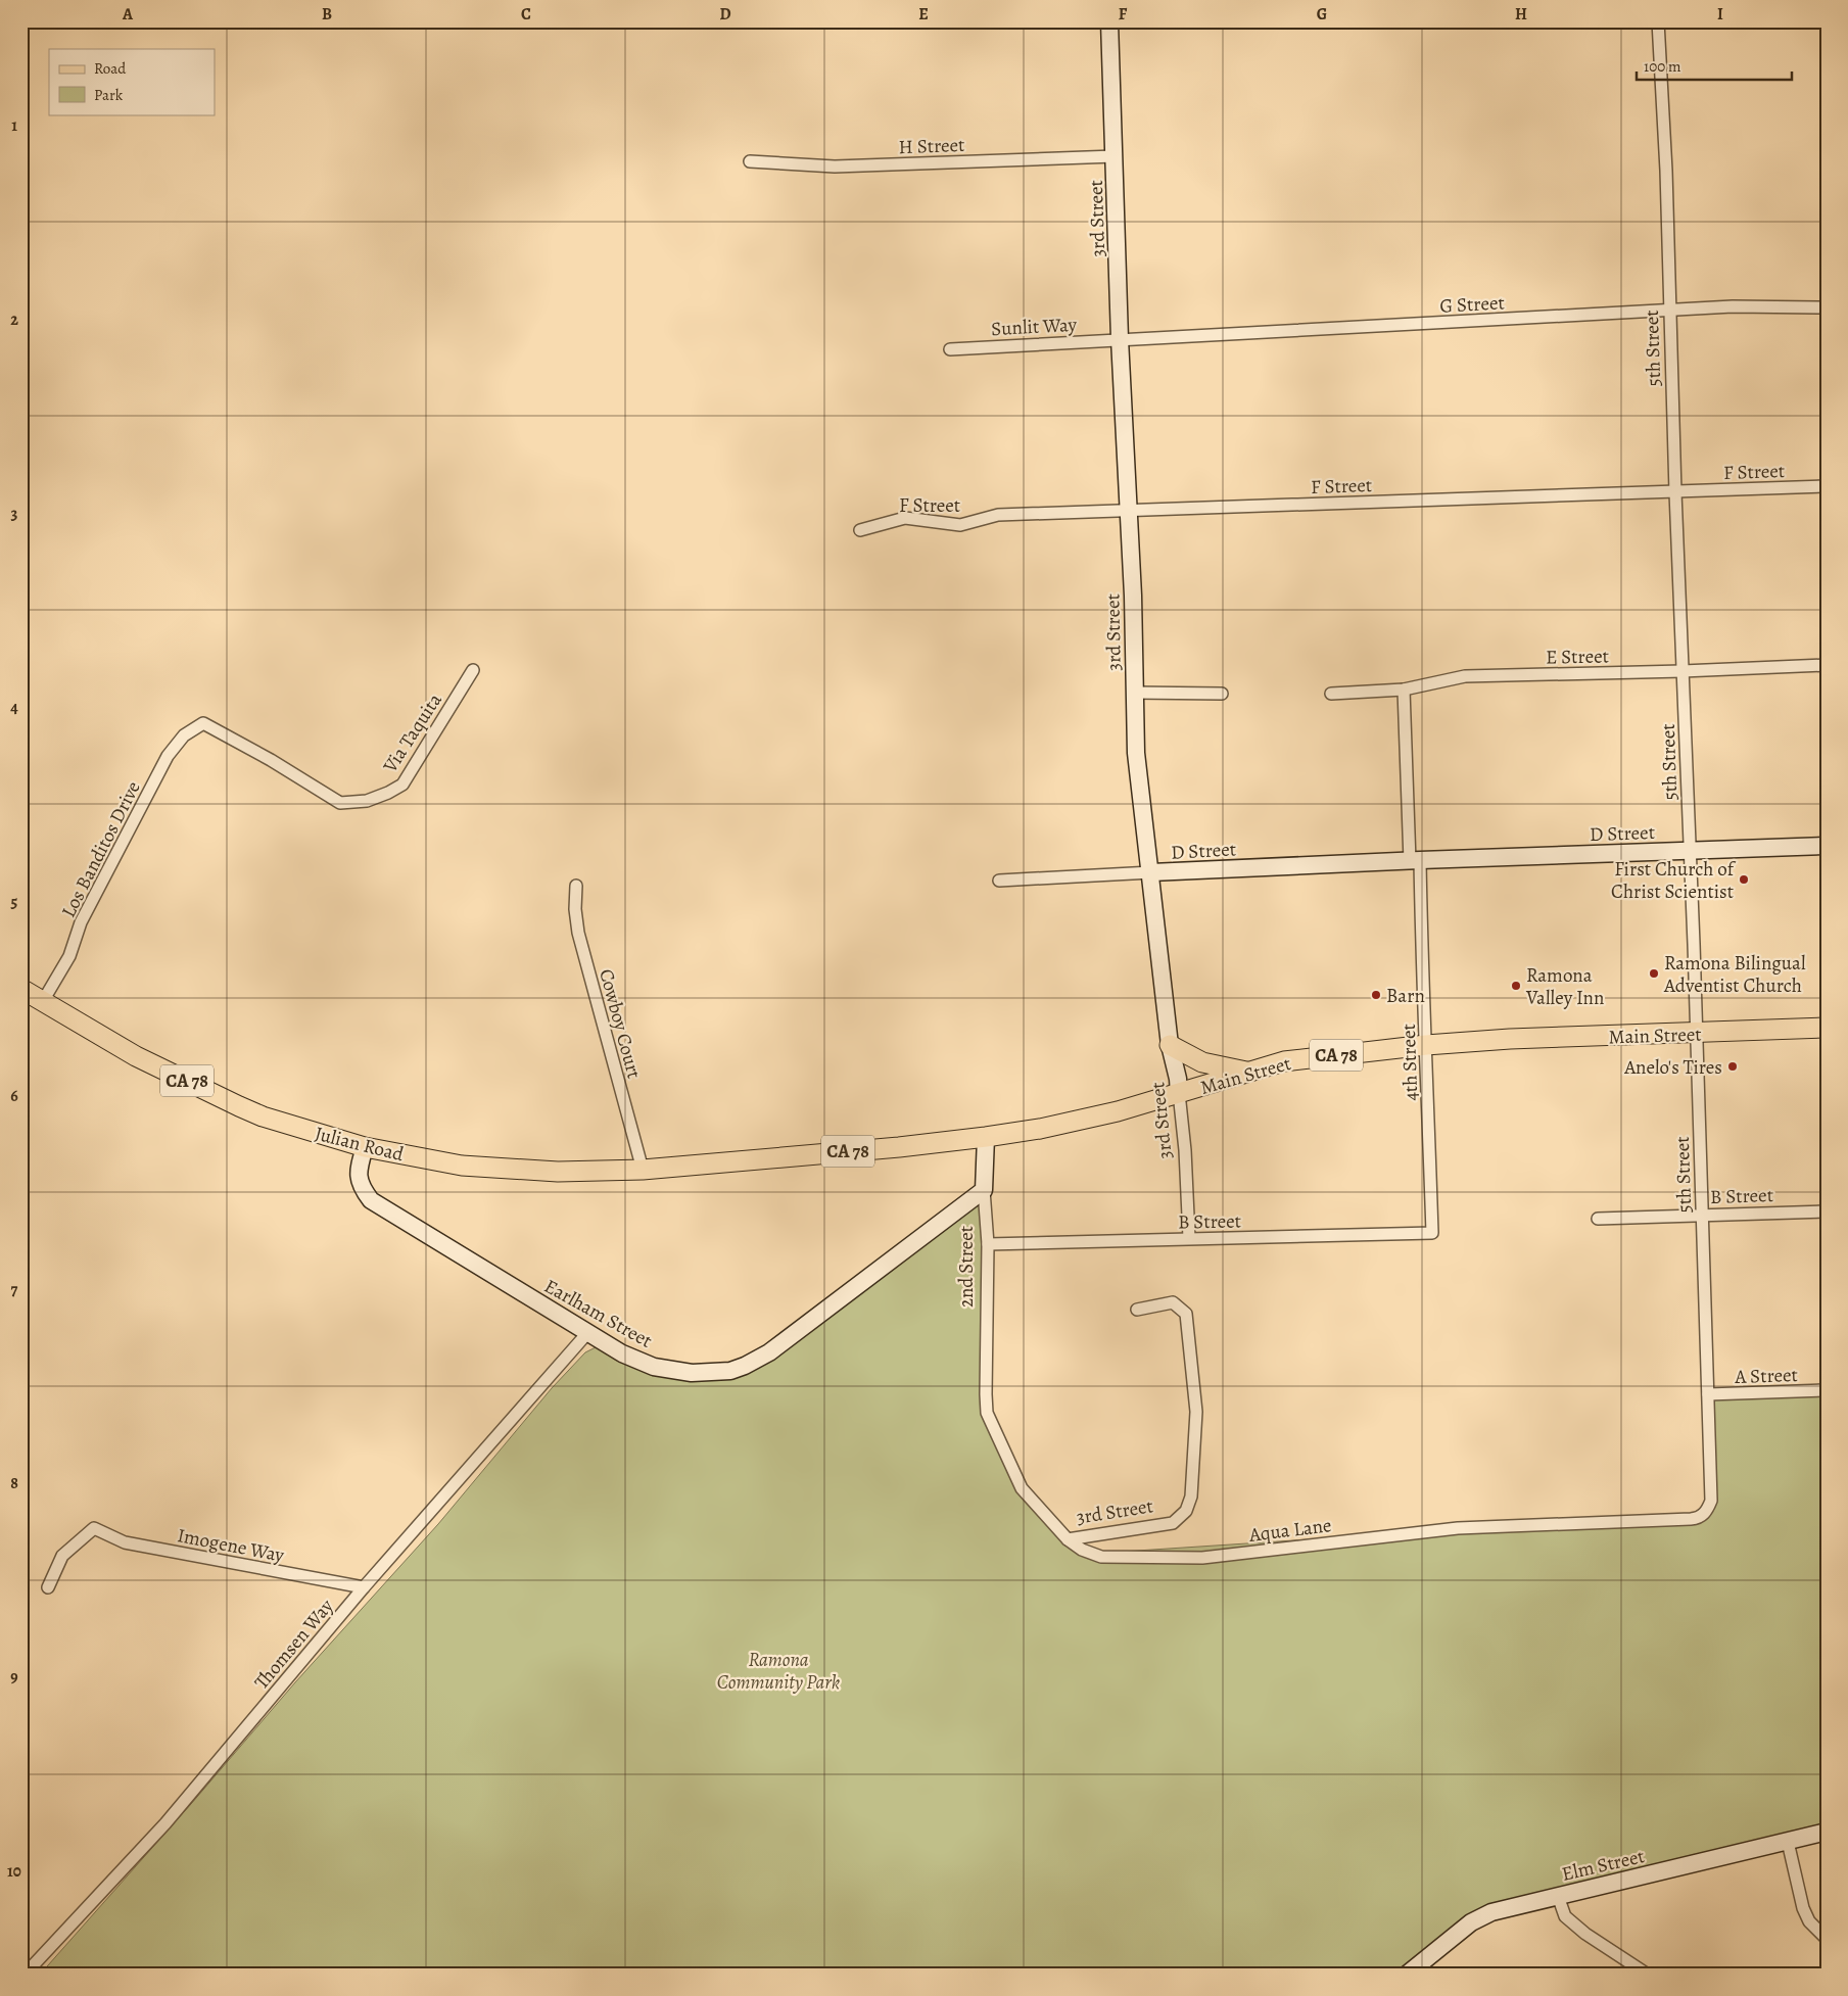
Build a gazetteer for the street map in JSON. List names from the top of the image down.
{
  "streets": {
    "main road": ["Main Street", "CA 78", "Julian Road"],
    "street": [
      "H Street",
      "3rd Street",
      "G Street",
      "Sunlit Way",
      "5th Street",
      "F Street",
      "E Street",
      "Via Taquita",
      "D Street",
      "Los Banditos Drive",
      "Cowboy Court",
      "4th Street",
      "B Street",
      "2nd Street",
      "Earlham Street",
      "A Street",
      "Aqua Lane",
      "Imogene Way",
      "Thomsen Way",
      "Elm Street"
    ]
  },
  "crossings": [
    ["H Street", "3rd Street"],
    ["3rd Street", "G Street"],
    ["3rd Street", "Sunlit Way"],
    ["3rd Street", "F Street"],
    ["3rd Street", "D Street"],
    ["3rd Street", "Main Street"],
    ["3rd Street", "B Street"],
    ["3rd Street", "Aqua Lane"],
    ["G Street", "Sunlit Way"],
    ["G Street", "5th Street"],
    ["5th Street", "F Street"],
    ["5th Street", "E Street"],
    ["5th Street", "D Street"],
    ["5th Street", "Main Street"],
    ["5th Street", "B Street"],
    ["5th Street", "A Street"],
    ["5th Street", "Aqua Lane"],
    ["E Street", "4th Street"],
    ["Via Taquita", "Los Banditos Drive"],
    ["D Street", "4th Street"],
    ["Los Banditos Drive", "Julian Road"],
    ["Cowboy Court", "Julian Road"],
    ["Main Street", "4th Street"],
    ["Main Street", "Julian Road"],
    ["Main Street", "2nd Street"],
    ["4th Street", "B Street"],
    ["Julian Road", "Earlham Street"],
    ["B Street", "2nd Street"],
    ["2nd Street", "Earlham Street"],
    ["2nd Street", "Aqua Lane"],
    ["Earlham Street", "Thomsen Way"],
    ["Imogene Way", "Thomsen Way"]
  ],
  "parks": ["Ramona Community Park"],
  "places": [
    "First Church of Christ Scientist",
    "Ramona Bilingual Adventist Church",
    "Ramona Valley Inn",
    "Barn",
    "Anelo's Tires"
  ],
  "legend": ["Road", "Park"],
  "scale_bar": "100 m",
  "grid": {
    "columns": [
      "A",
      "B",
      "C",
      "D",
      "E",
      "F",
      "G",
      "H",
      "I"
    ],
    "rows": [
      "1",
      "2",
      "3",
      "4",
      "5",
      "6",
      "7",
      "8",
      "9",
      "10"
    ]
  }
}
